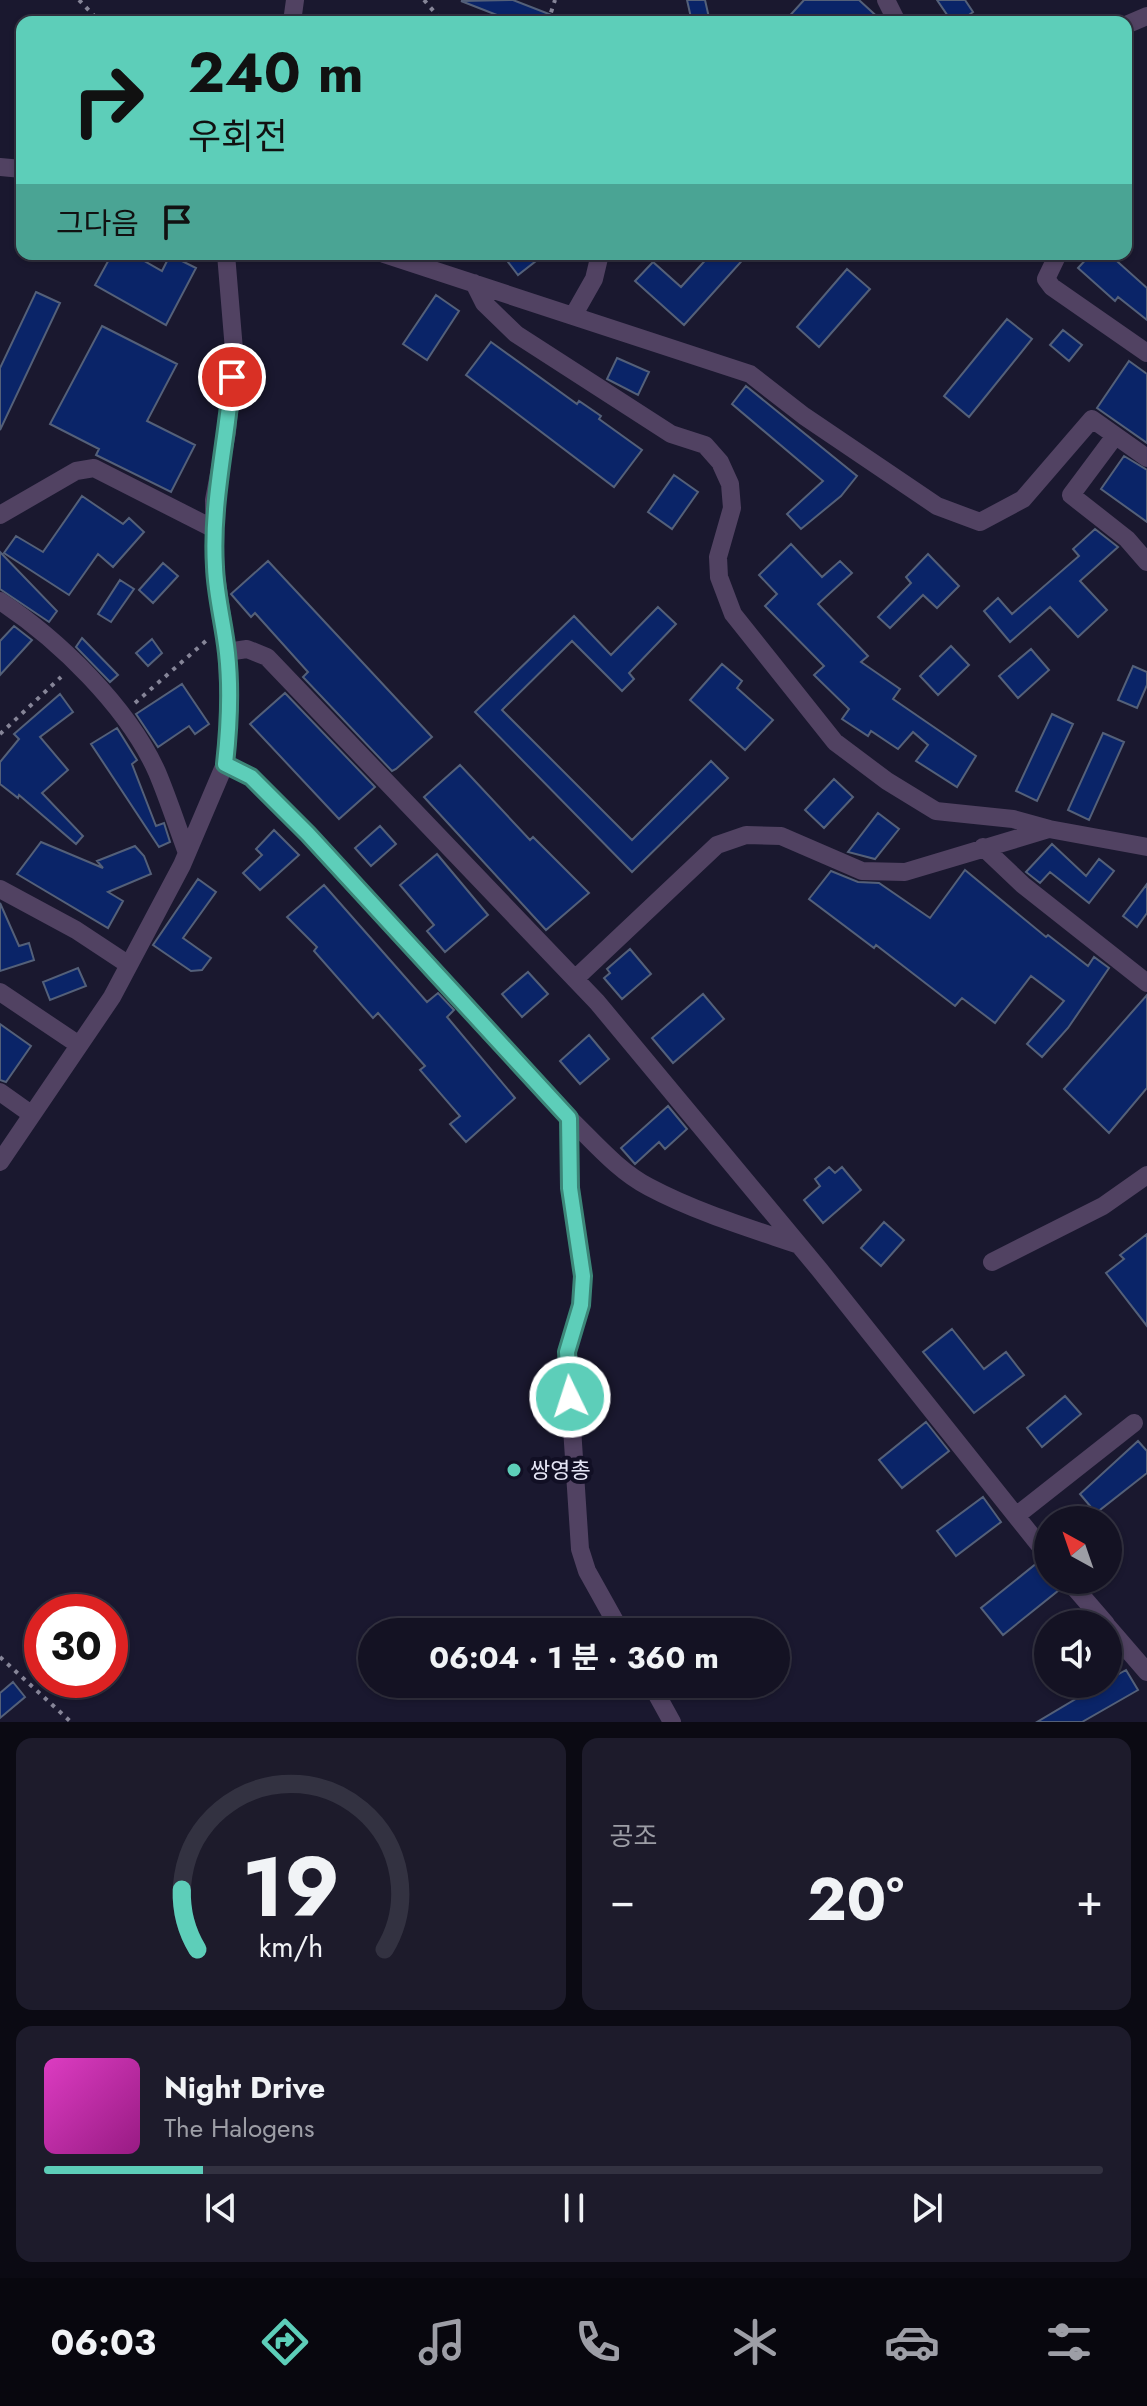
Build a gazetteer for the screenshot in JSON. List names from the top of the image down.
{
  "places": ["쌍영총"],
  "north": "top left",
  "page": {
    "turn": ["240 m", "우회전"],
    "then": "그다음",
    "limit": "30",
    "trip": "06:04 · 1 분 · 360 m",
    "tile": "공조",
    "heat": ["−", "20°", "+"],
    "song": ["Night Drive", "The Halogens"],
    "tabs": "06:03",
    "gauge": ["19", "km/h"]
  }
}
